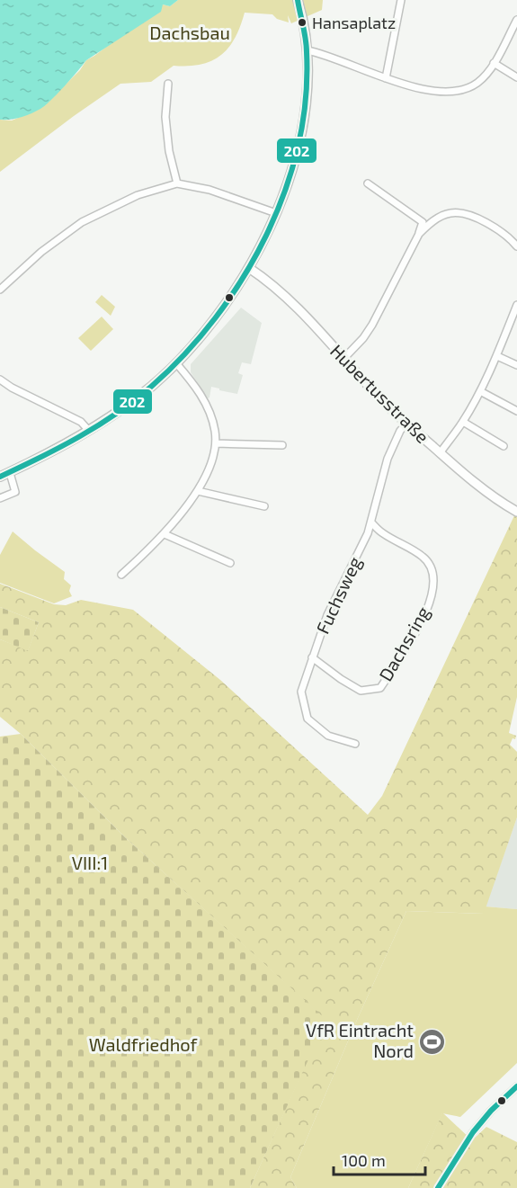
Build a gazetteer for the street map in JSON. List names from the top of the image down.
{
  "streets": {
    "street": ["Hubertusstraße", "Fuchsweg", "Dachsring"]
  },
  "crossings": [
    ["Hubertusstraße", "Fuchsweg"],
    ["Fuchsweg", "Dachsring"]
  ],
  "parks": ["Dachsbau", "VIII:1", "Waldfriedhof"],
  "places": {
    "other": ["Hansaplatz"],
    "sports": ["VfR Eintracht Nord"]
  },
  "lines": ["transit line 202"],
  "scale_bar": "100 m"
}
